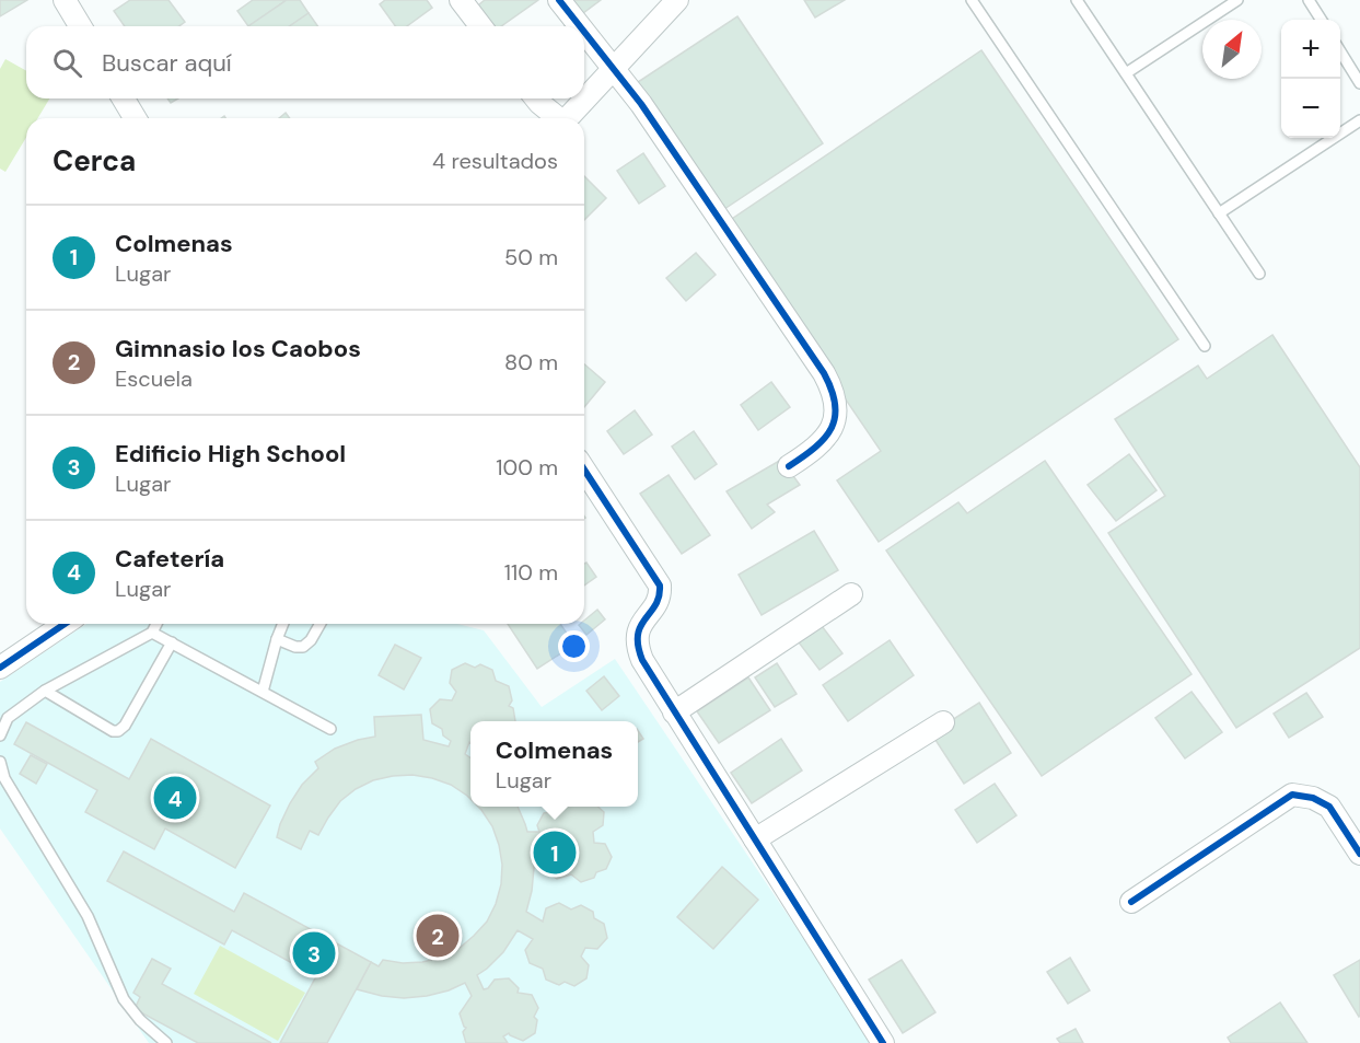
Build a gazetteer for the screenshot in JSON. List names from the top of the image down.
{
  "north": "top right",
  "page": {
    "map_buttons": ["+", "−"],
    "search": "Buscar aquí",
    "heading": ["Cerca", "4 resultados"],
    "list": [
      {
        "mark": "1",
        "name": "Colmenas",
        "note": "Lugar",
        "value": "50 m"
      },
      {
        "mark": "2",
        "name": "Gimnasio los Caobos",
        "note": "Escuela",
        "value": "80 m"
      },
      {
        "mark": "3",
        "name": "Edificio High School",
        "note": "Lugar",
        "value": "100 m"
      },
      {
        "mark": "4",
        "name": "Cafetería",
        "note": "Lugar",
        "value": "110 m"
      }
    ],
    "popup": ["Colmenas", "Lugar"],
    "pins": [
      "4",
      "1",
      "2",
      "3"
    ]
  }
}
